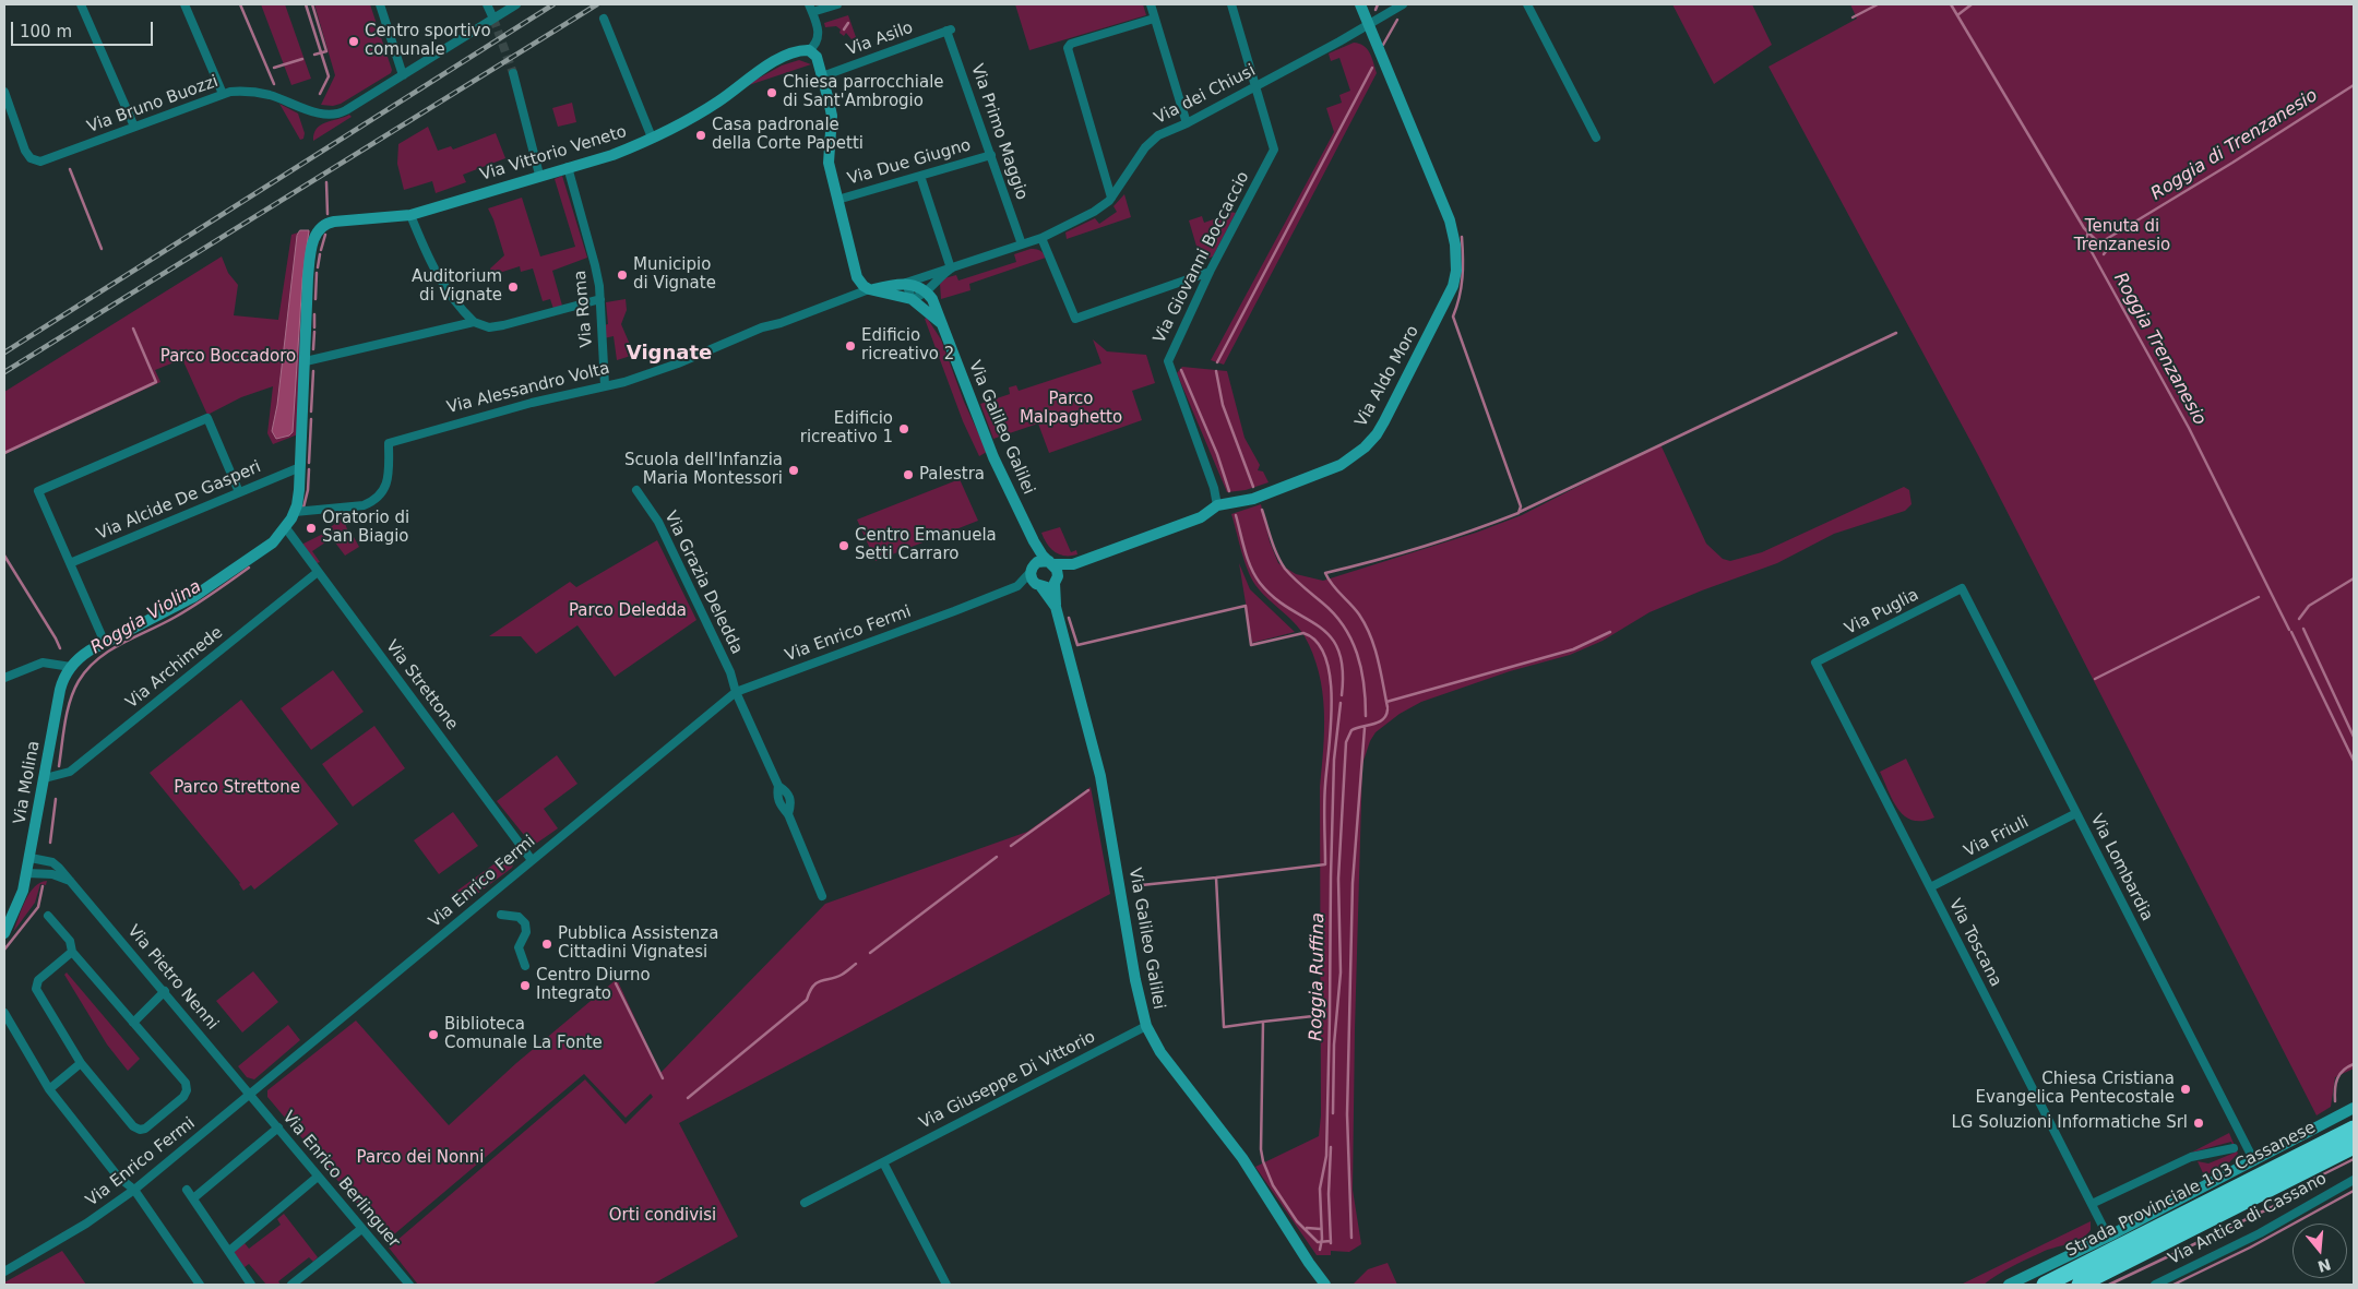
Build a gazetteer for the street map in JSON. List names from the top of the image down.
{
  "streets": {
    "highway": ["Strada Provinciale 103 Cassanese"],
    "street": [
      "Via Asilo",
      "Via dei Chiusi",
      "Via Bruno Buozzi",
      "Via Primo Maggio",
      "Via Vittorio Veneto",
      "Via Due Giugno",
      "Via Giovanni Boccaccio",
      "Via Roma",
      "Via Aldo Moro",
      "Via Alessandro Volta",
      "Via Galileo Galilei",
      "Via Alcide De Gasperi",
      "Via Grazia Deledda",
      "Via Puglia",
      "Via Enrico Fermi",
      "Via Archimede",
      "Via Strettone",
      "Via Molina",
      "Via Friuli",
      "Via Lombardia",
      "Via Toscana",
      "Via Pietro Nenni",
      "Via Giuseppe Di Vittorio",
      "Via Enrico Berlinguer",
      "Via Antica di Cassano"
    ]
  },
  "crossings": [
    ["Via Asilo", "Via Primo Maggio"],
    ["Via dei Chiusi", "Via Primo Maggio"],
    ["Via dei Chiusi", "Via Giovanni Boccaccio"],
    ["Via dei Chiusi", "Via Aldo Moro"],
    ["Via dei Chiusi", "Via Alessandro Volta"],
    ["Via dei Chiusi", "Via Galileo Galilei"],
    ["Via Primo Maggio", "Via Due Giugno"],
    ["Via Vittorio Veneto", "Via Roma"],
    ["Via Giovanni Boccaccio", "Via Aldo Moro"],
    ["Via Roma", "Via Alessandro Volta"],
    ["Via Aldo Moro", "Via Galileo Galilei"],
    ["Via Galileo Galilei", "Via Giuseppe Di Vittorio"],
    ["Via Grazia Deledda", "Via Enrico Fermi"],
    ["Via Puglia", "Via Lombardia"],
    ["Via Puglia", "Via Toscana"],
    ["Via Enrico Fermi", "Via Strettone"],
    ["Via Enrico Fermi", "Via Pietro Nenni"],
    ["Via Enrico Fermi", "Via Enrico Berlinguer"],
    ["Via Archimede", "Via Strettone"],
    ["Via Archimede", "Via Molina"],
    ["Via Molina", "Via Pietro Nenni"],
    ["Via Friuli", "Via Lombardia"],
    ["Via Friuli", "Via Toscana"],
    ["Via Pietro Nenni", "Via Enrico Berlinguer"]
  ],
  "districts": ["Vignate"],
  "water": [
    "Roggia di Trenzanesio",
    "Roggia Trenzanesio",
    "Roggia Violina",
    "Roggia Ruffina"
  ],
  "parks": [
    "Tenuta di Trenzanesio",
    "Parco Boccadoro",
    "Parco Malpaghetto",
    "Parco Deledda",
    "Parco Strettone",
    "Parco dei Nonni",
    "Orti condivisi"
  ],
  "places": [
    "Centro sportivo comunale",
    "Chiesa parrocchiale di Sant'Ambrogio",
    "Casa padronale della Corte Papetti",
    "Municipio di Vignate",
    "Auditorium di Vignate",
    "Edificio ricreativo 2",
    "Edificio ricreativo 1",
    "Scuola dell'Infanzia Maria Montessori",
    "Palestra",
    "Oratorio di San Biagio",
    "Centro Emanuela Setti Carraro",
    "Pubblica Assistenza Cittadini Vignatesi",
    "Centro Diurno Integrato",
    "Biblioteca Comunale La Fonte",
    "Chiesa Cristiana Evangelica Pentecostale",
    "LG Soluzioni Informatiche Srl"
  ],
  "scale_bar": "100 m",
  "north": "bottom"
}
